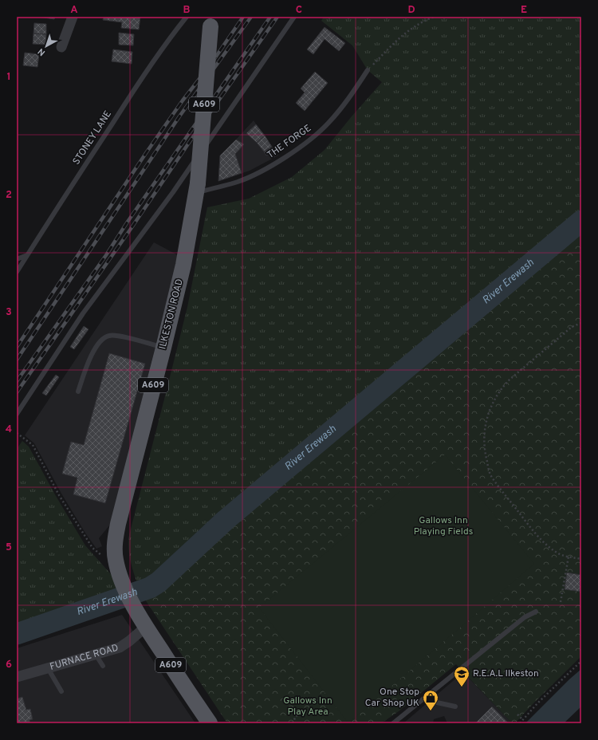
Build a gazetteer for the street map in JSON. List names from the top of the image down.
{
  "streets": {
    "main road": ["A609", "ILKESTON ROAD"],
    "street": ["FURNACE ROAD"],
    "lane": ["STONEY LANE", "THE FORGE"]
  },
  "crossings": [
    ["A609", "ILKESTON ROAD"],
    ["A609", "FURNACE ROAD"],
    ["THE FORGE", "ILKESTON ROAD"],
    ["ILKESTON ROAD", "FURNACE ROAD"]
  ],
  "water": ["River Erewash"],
  "parks": ["Gallows Inn Playing Fields", "Gallows Inn Play Area"],
  "places": {
    "school or university": ["R.E.A.L Ilkeston"],
    "shop": ["One Stop Car Shop UK"]
  },
  "north": "bottom left",
  "grid": {
    "columns": [
      "A",
      "B",
      "C",
      "D",
      "E"
    ],
    "rows": [
      "1",
      "2",
      "3",
      "4",
      "5",
      "6"
    ]
  }
}
